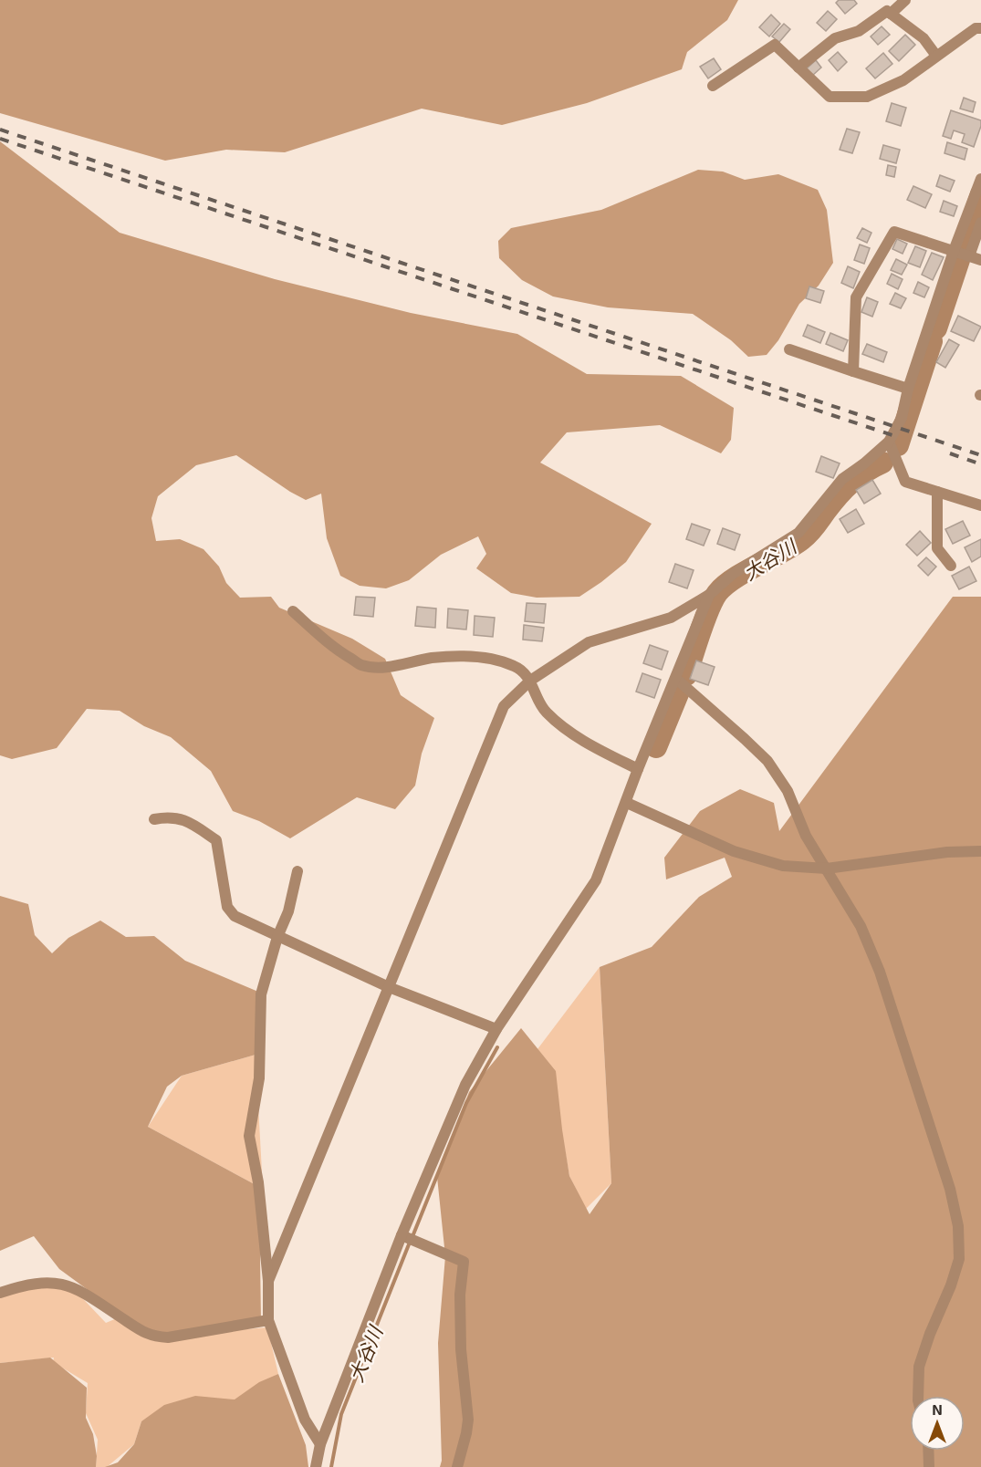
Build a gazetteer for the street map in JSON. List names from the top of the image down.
{
  "water": ["大谷川"],
  "north": "top"
}
